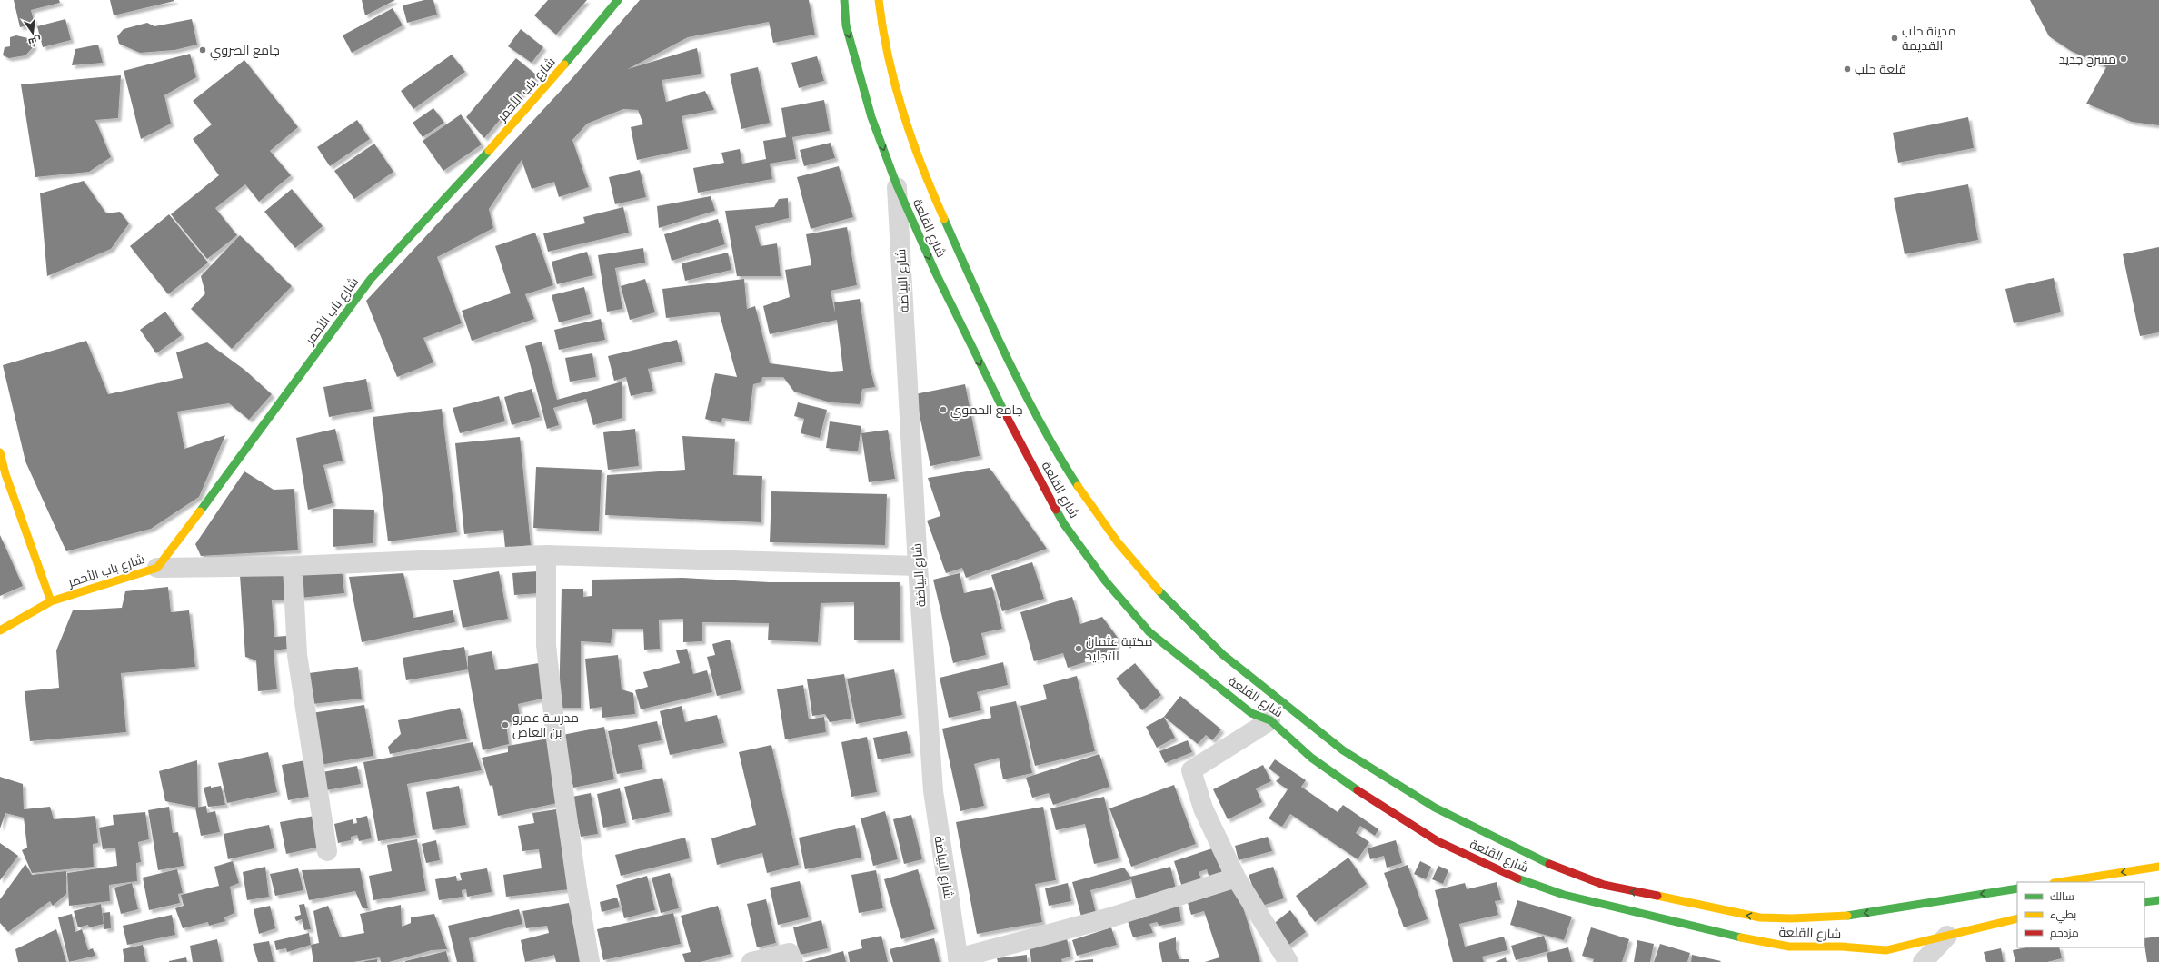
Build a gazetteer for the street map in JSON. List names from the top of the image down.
{
  "streets": {
    "street": ["شارع باب الأحمر", "شارع القلعة", "شارع البياضة"]
  },
  "crossings": [
    ["شارع القلعة", "شارع البياضة"]
  ],
  "one_way": ["شارع القلعة"],
  "places": [
    "مدينة حلب القديمة",
    "جامع الصروي",
    "مسرح جديد",
    "قلعة حلب",
    "جامع الحموي",
    "مكتبة عثمان للتجليد",
    "مدرسة عمرو بن العاص"
  ],
  "legend": ["سالك", "بطيء", "مزدحم"],
  "north": "bottom"
}
